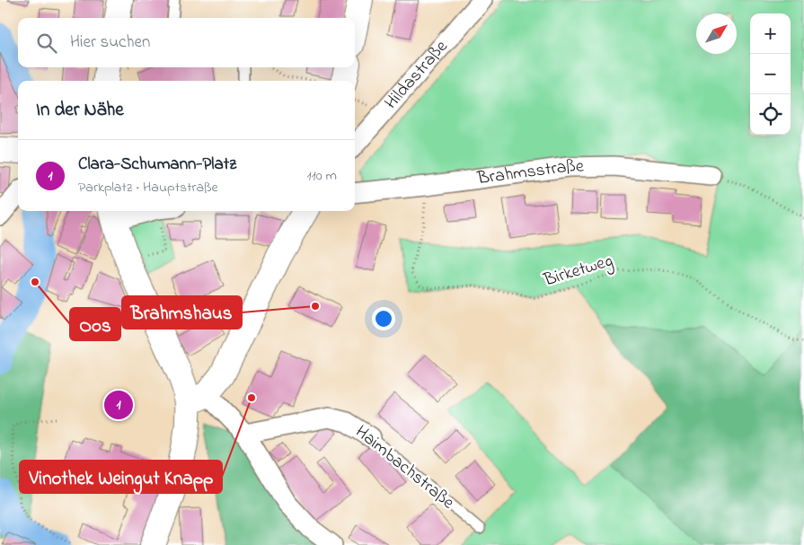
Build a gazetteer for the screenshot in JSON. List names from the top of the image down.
{
  "streets": {
    "street": ["Hildastraße", "Brahmsstraße", "Haimbachstraße"],
    "path": ["Birketweg"]
  },
  "crossings": [
    ["Brahmsstraße", "Birketweg"]
  ],
  "places": ["Oos", "Brahmshaus", "Vinothek Weingut Knapp"],
  "north": "top right",
  "page": {
    "map_buttons": ["+", "−"],
    "search": "Hier suchen",
    "heading": "In der Nähe",
    "list": [
      {
        "mark": "1",
        "name": "Clara-Schumann-Platz",
        "note": "Parkplatz · Hauptstraße",
        "value": "110 m"
      }
    ],
    "pins": "1"
  }
}
